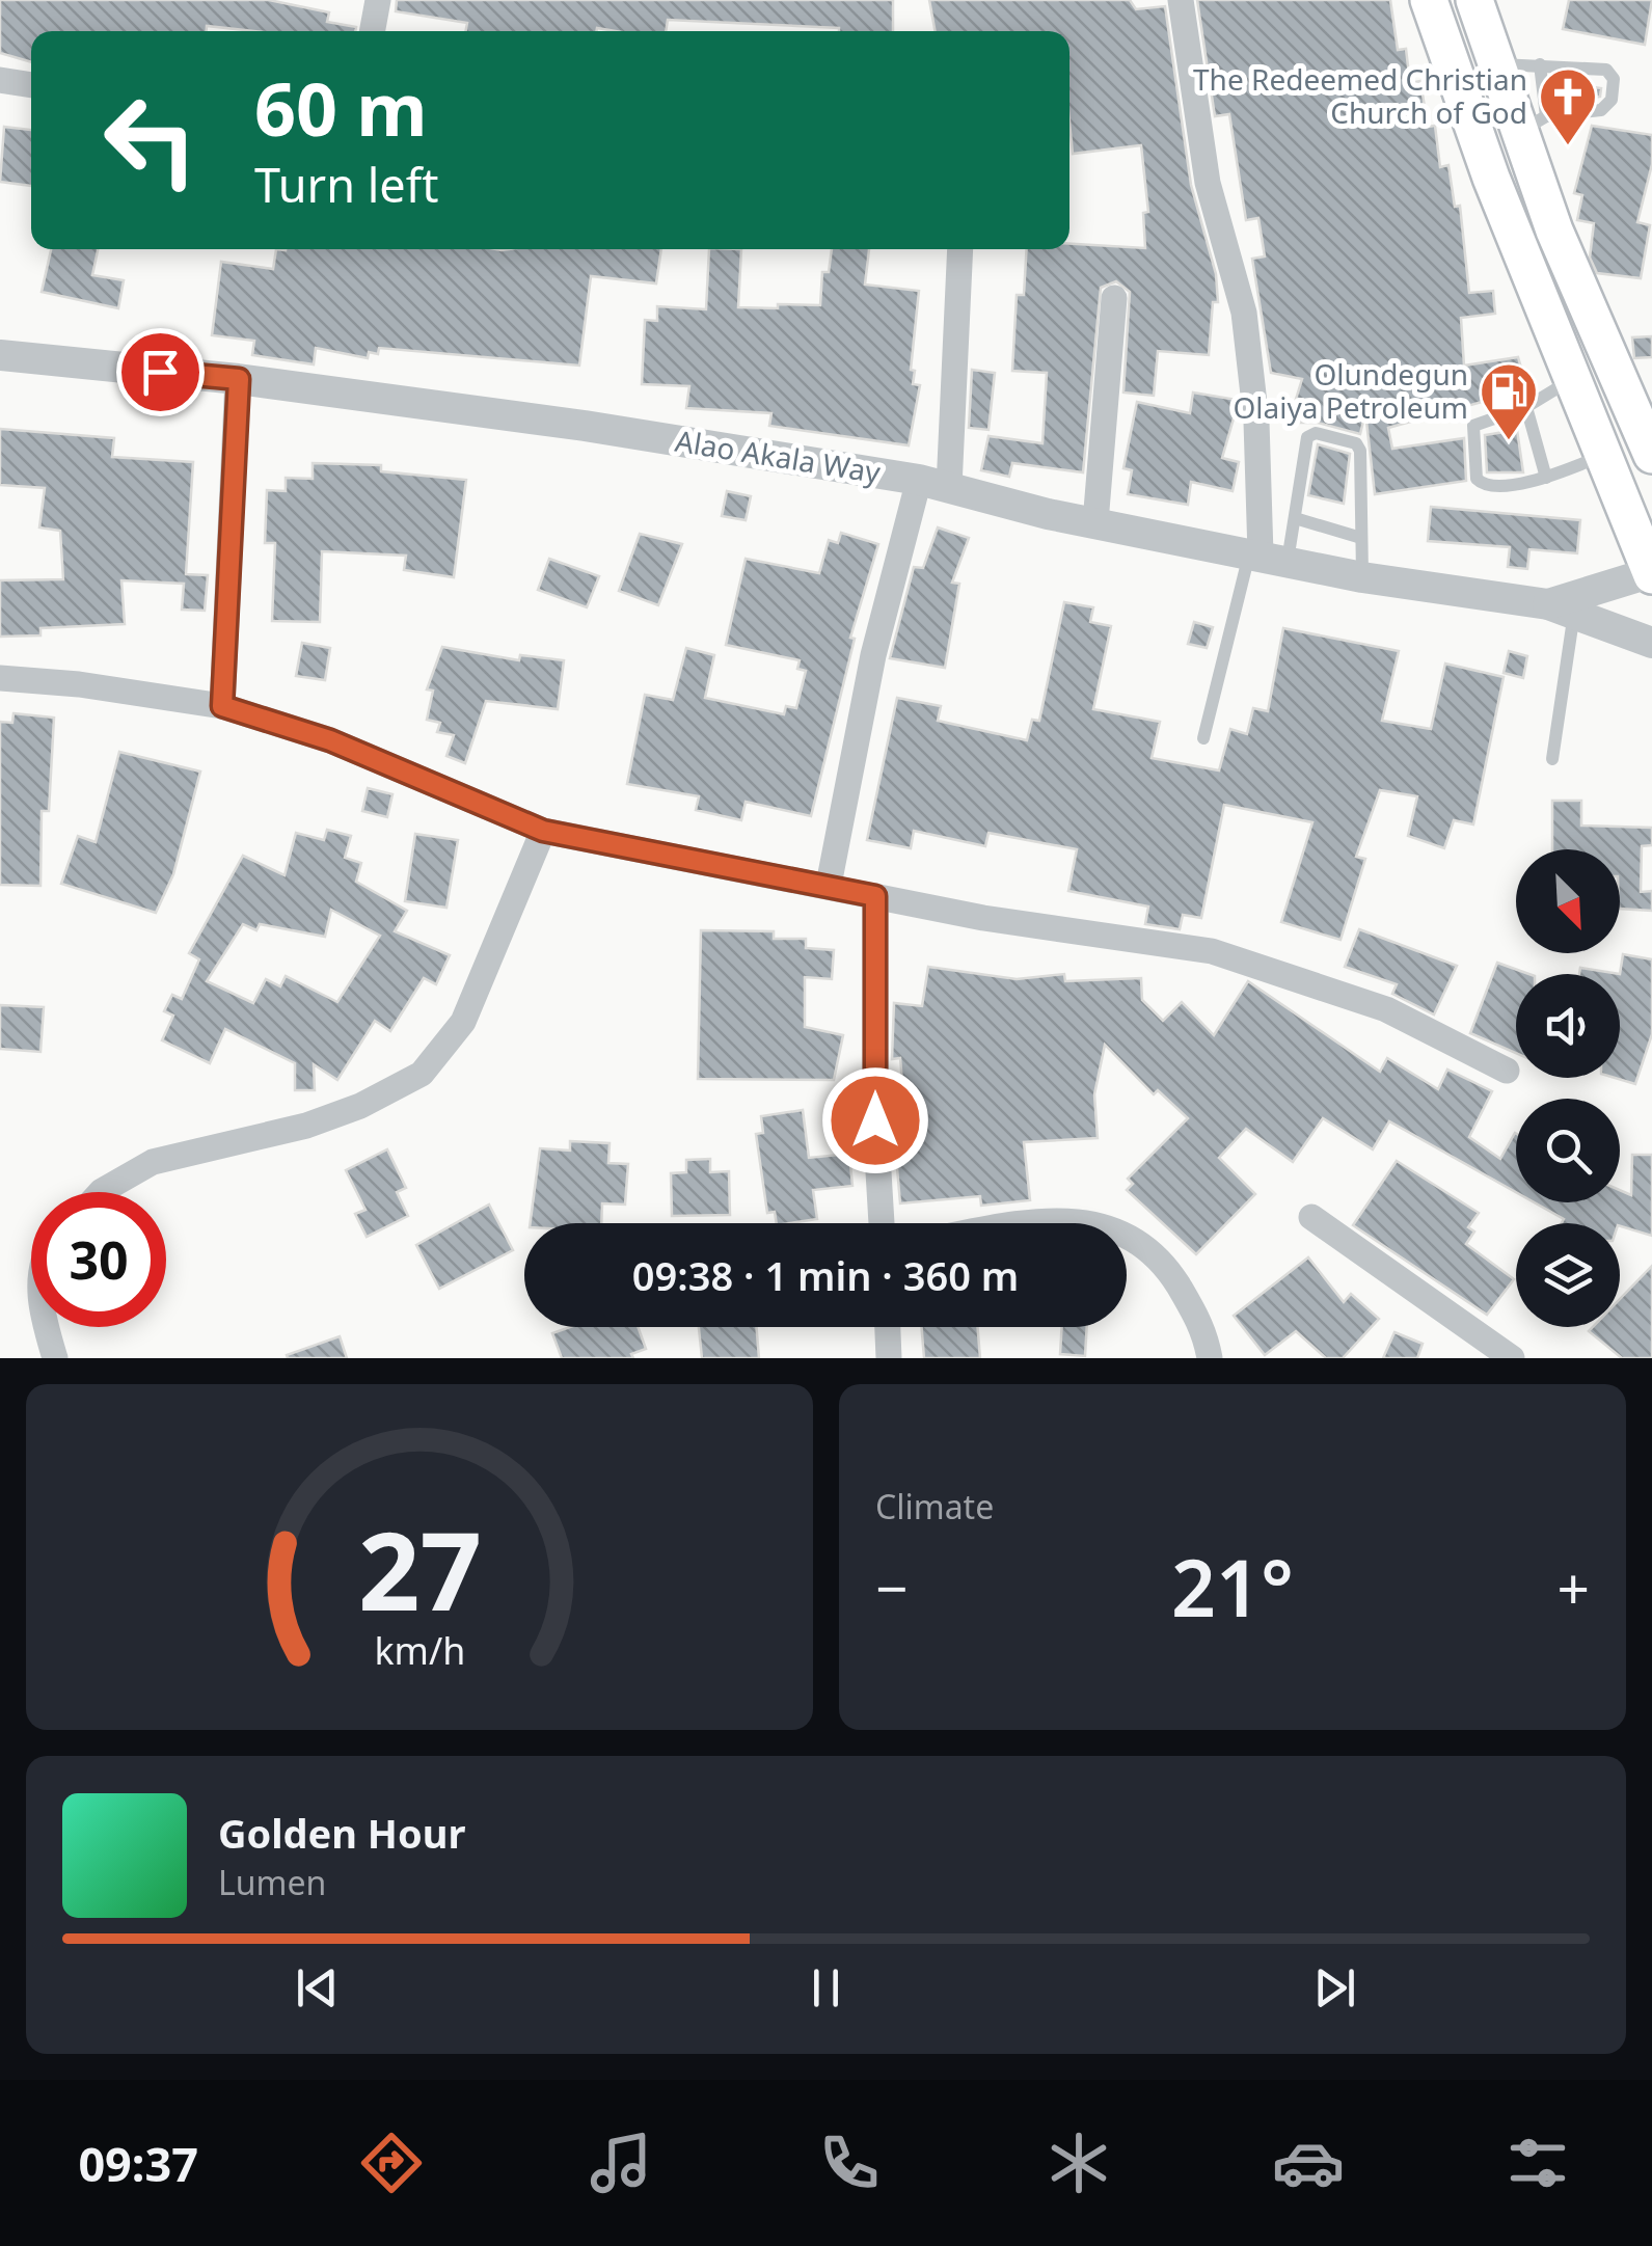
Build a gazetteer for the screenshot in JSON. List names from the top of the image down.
{
  "streets": {
    "street": ["Alao Akala Way"]
  },
  "places": {
    "church": ["The Redeemed Christian Church of God"],
    "fuel station": ["Olundegun Olaiya Petroleum"]
  },
  "north": "bottom right",
  "page": {
    "turn": ["60 m", "Turn left"],
    "limit": "30",
    "trip": "09:38 · 1 min · 360 m",
    "tile": "Climate",
    "heat": ["−", "21°", "+"],
    "song": ["Golden Hour", "Lumen"],
    "tabs": "09:37",
    "gauge": ["27", "km/h"]
  }
}
